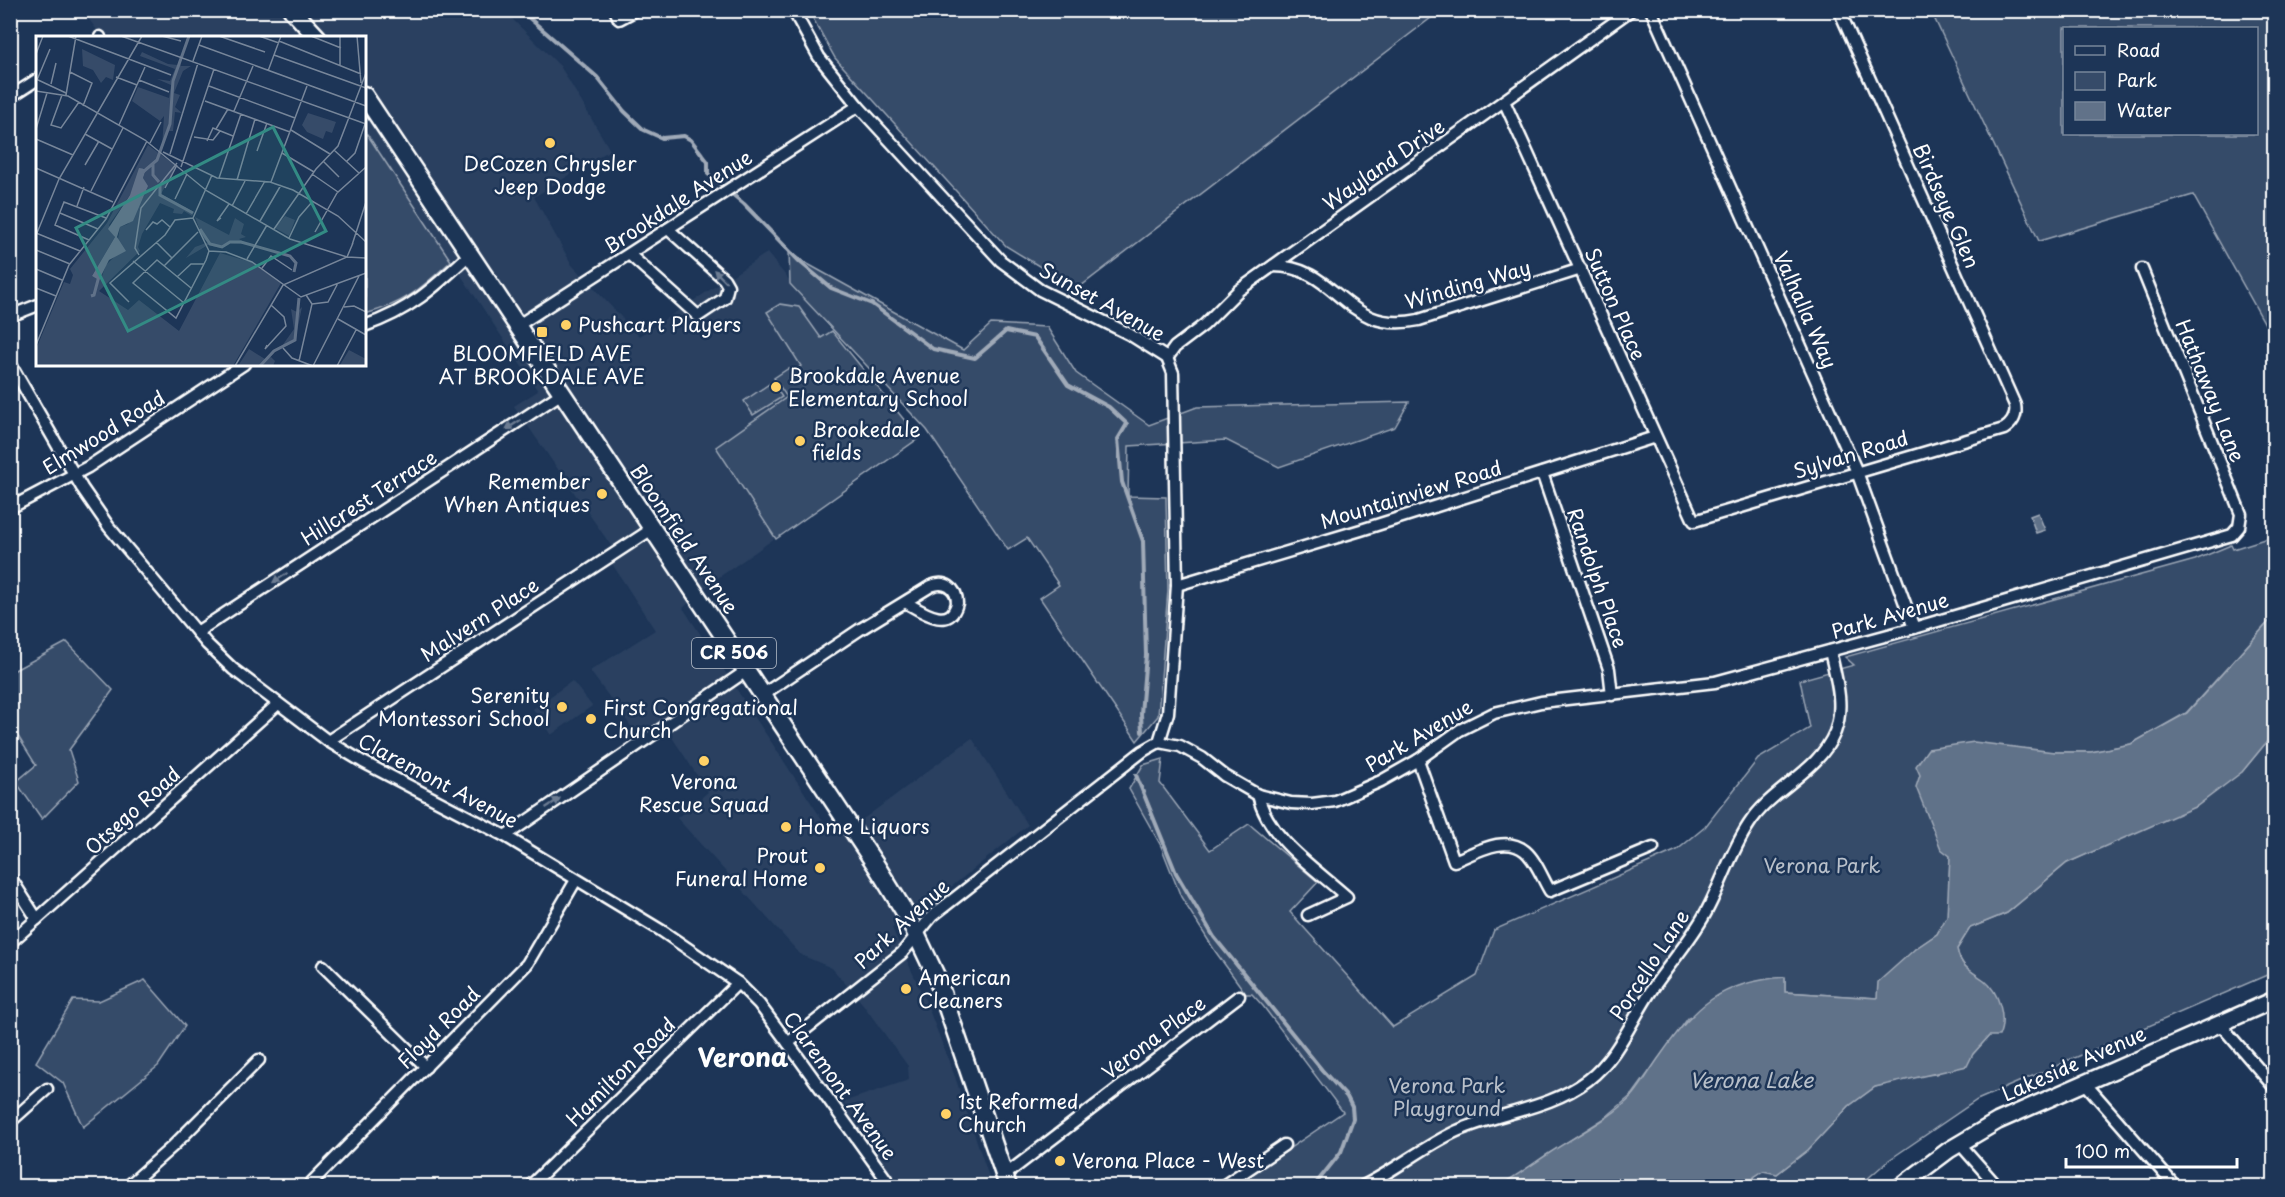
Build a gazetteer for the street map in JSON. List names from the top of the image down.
{
  "streets": {
    "main road": ["Bloomfield Avenue", "CR 506", "Lakeside Avenue"],
    "street": [
      "Wayland Drive",
      "Brookdale Avenue",
      "Birdseye Glen",
      "Winding Way",
      "Sunset Avenue",
      "Sutton Place",
      "Valhalla Way",
      "Hathaway Lane",
      "Elmwood Road",
      "Sylvan Road",
      "Mountainview Road",
      "Hillcrest Terrace",
      "Randolph Place",
      "Park Avenue",
      "Malvern Place",
      "Claremont Avenue",
      "Otsego Road",
      "Porcello Lane",
      "Floyd Road",
      "Verona Place",
      "Hamilton Road"
    ]
  },
  "crossings": [
    ["Wayland Drive", "Winding Way"],
    ["Wayland Drive", "Sunset Avenue"],
    ["Wayland Drive", "Sutton Place"],
    ["Brookdale Avenue", "Sunset Avenue"],
    ["Brookdale Avenue", "Bloomfield Avenue"],
    ["Birdseye Glen", "Sylvan Road"],
    ["Winding Way", "Sutton Place"],
    ["Sunset Avenue", "Mountainview Road"],
    ["Sunset Avenue", "Park Avenue"],
    ["Sutton Place", "Sylvan Road"],
    ["Sutton Place", "Mountainview Road"],
    ["Valhalla Way", "Sylvan Road"],
    ["Valhalla Way", "Park Avenue"],
    ["Hathaway Lane", "Park Avenue"],
    ["Elmwood Road", "Claremont Avenue"],
    ["Mountainview Road", "Randolph Place"],
    ["Hillcrest Terrace", "Bloomfield Avenue"],
    ["Hillcrest Terrace", "Claremont Avenue"],
    ["Bloomfield Avenue", "Park Avenue"],
    ["Bloomfield Avenue", "Malvern Place"],
    ["Bloomfield Avenue", "Verona Place"],
    ["Randolph Place", "Park Avenue"],
    ["Park Avenue", "Claremont Avenue"],
    ["Park Avenue", "Porcello Lane"],
    ["Malvern Place", "Claremont Avenue"],
    ["Claremont Avenue", "Otsego Road"],
    ["Claremont Avenue", "Floyd Road"],
    ["Claremont Avenue", "Hamilton Road"]
  ],
  "one_way": ["Hillcrest Terrace"],
  "districts": ["Verona"],
  "water": ["Verona Lake"],
  "parks": ["Verona Park", "Verona Park Playground"],
  "places": {
    "other": [
      "DeCozen Chrysler Jeep Dodge",
      "Pushcart Players",
      "Brookdale Avenue Elementary School",
      "Brookedale fields",
      "Remember When Antiques",
      "Serenity Montessori School",
      "First Congregational Church",
      "Verona Rescue Squad",
      "Home Liquors",
      "Prout Funeral Home",
      "American Cleaners",
      "1st Reformed Church",
      "Verona Place - West"
    ],
    "transit": ["BLOOMFIELD AVE AT BROOKDALE AVE"]
  },
  "legend": ["Road", "Park", "Water"],
  "scale_bar": "100 m"
}
